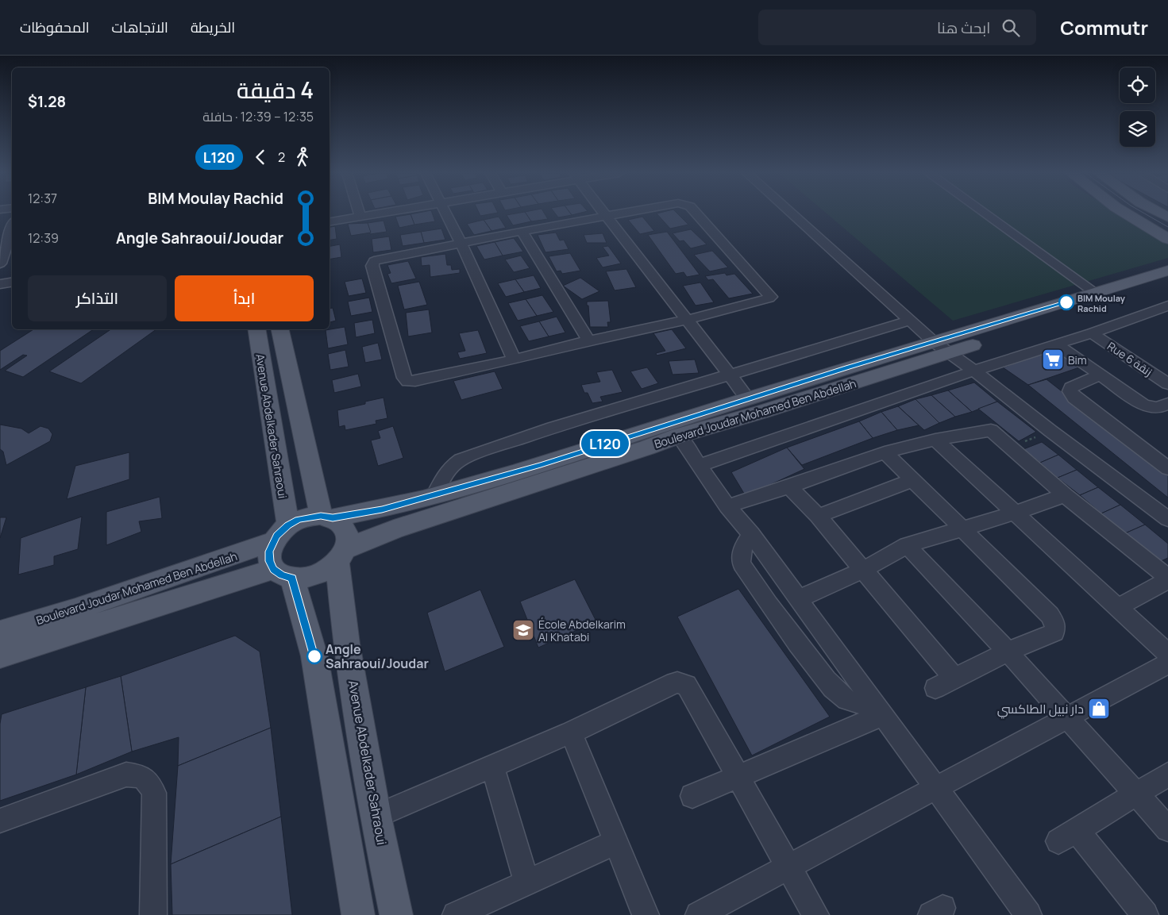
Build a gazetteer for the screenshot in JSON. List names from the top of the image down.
{
  "streets": {
    "main road": ["Boulevard Joudar Mohamed Ben Abdellah", "Avenue Abdelkader Sahraoui"],
    "street": ["Rue 6 زنقة"]
  },
  "crossings": [
    ["Boulevard Joudar Mohamed Ben Abdellah", "Avenue Abdelkader Sahraoui"]
  ],
  "places": {
    "other": ["BIM Moulay Rachid", "Angle Sahraoui/Joudar"],
    "supermarket": ["Bim"],
    "school or university": ["École Abdelkarim Al Khatabi"],
    "shop": ["دار نبيل الطاكسي"]
  },
  "lines": ["bus line L120"],
  "page": {
    "header": "Commutr",
    "search": "ابحث هنا",
    "nav": ["الخريطة", "الاتجاهات", "المحفوظات"],
    "on_map": "L120",
    "heading": ["4 دقيقة", "12:35 – 12:39 · حافلة", "$1.28"],
    "legs": ["2", "L120"],
    "list": [
      {
        "name": "BIM Moulay Rachid",
        "value": "12:37"
      },
      {
        "name": "Angle Sahraoui/Joudar",
        "value": "12:39"
      }
    ],
    "buttons": ["ابدأ", "التذاكر"]
  }
}
